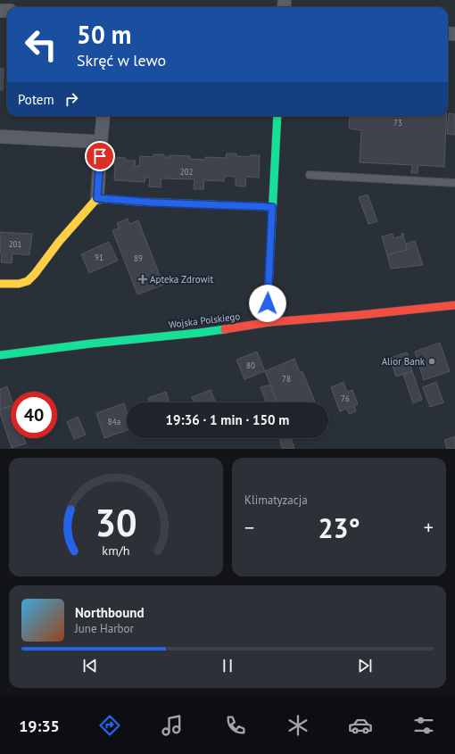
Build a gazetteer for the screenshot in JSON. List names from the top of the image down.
{
  "streets": {
    "street": ["Wojska Polskiego"]
  },
  "places": {
    "health": ["Apteka Zdrowit"],
    "other": ["Alior Bank"]
  },
  "house_numbers": [
    "73",
    "202",
    "201",
    "91",
    "89",
    "80",
    "78",
    "76",
    "84a"
  ],
  "page": {
    "turn": ["50 m", "Skręć w lewo"],
    "then": "Potem",
    "limit": "40",
    "trip": "19:36 · 1 min · 150 m",
    "tile": "Klimatyzacja",
    "heat": ["−", "23°", "+"],
    "song": ["Northbound", "June Harbor"],
    "tabs": "19:35",
    "gauge": ["30", "km/h"]
  }
}
